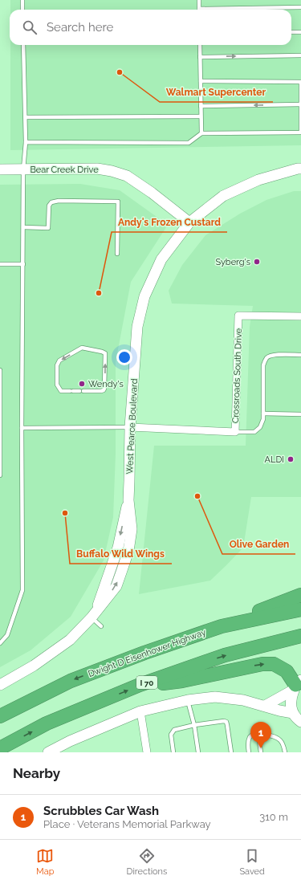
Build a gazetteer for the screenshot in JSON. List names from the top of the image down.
{
  "streets": {
    "highway": ["Dwight D Eisenhower Highway", "I 70"],
    "street": ["Bear Creek Drive", "Crossroads South Drive", "West Pearce Boulevard"]
  },
  "crossings": [
    ["Bear Creek Drive", "West Pearce Boulevard"],
    ["Crossroads South Drive", "West Pearce Boulevard"]
  ],
  "places": [
    "Walmart Supercenter",
    "Syberg's",
    "Andy's Frozen Custard",
    "Wendy's",
    "ALDI",
    "Olive Garden",
    "Buffalo Wild Wings"
  ],
  "page": {
    "search": "Search here",
    "pins": "1",
    "heading": "Nearby",
    "list": [
      {
        "mark": "1",
        "name": "Scrubbles Car Wash",
        "note": "Place · Veterans Memorial Parkway",
        "value": "310 m"
      }
    ],
    "nav": ["Map", "Directions", "Saved"]
  }
}
